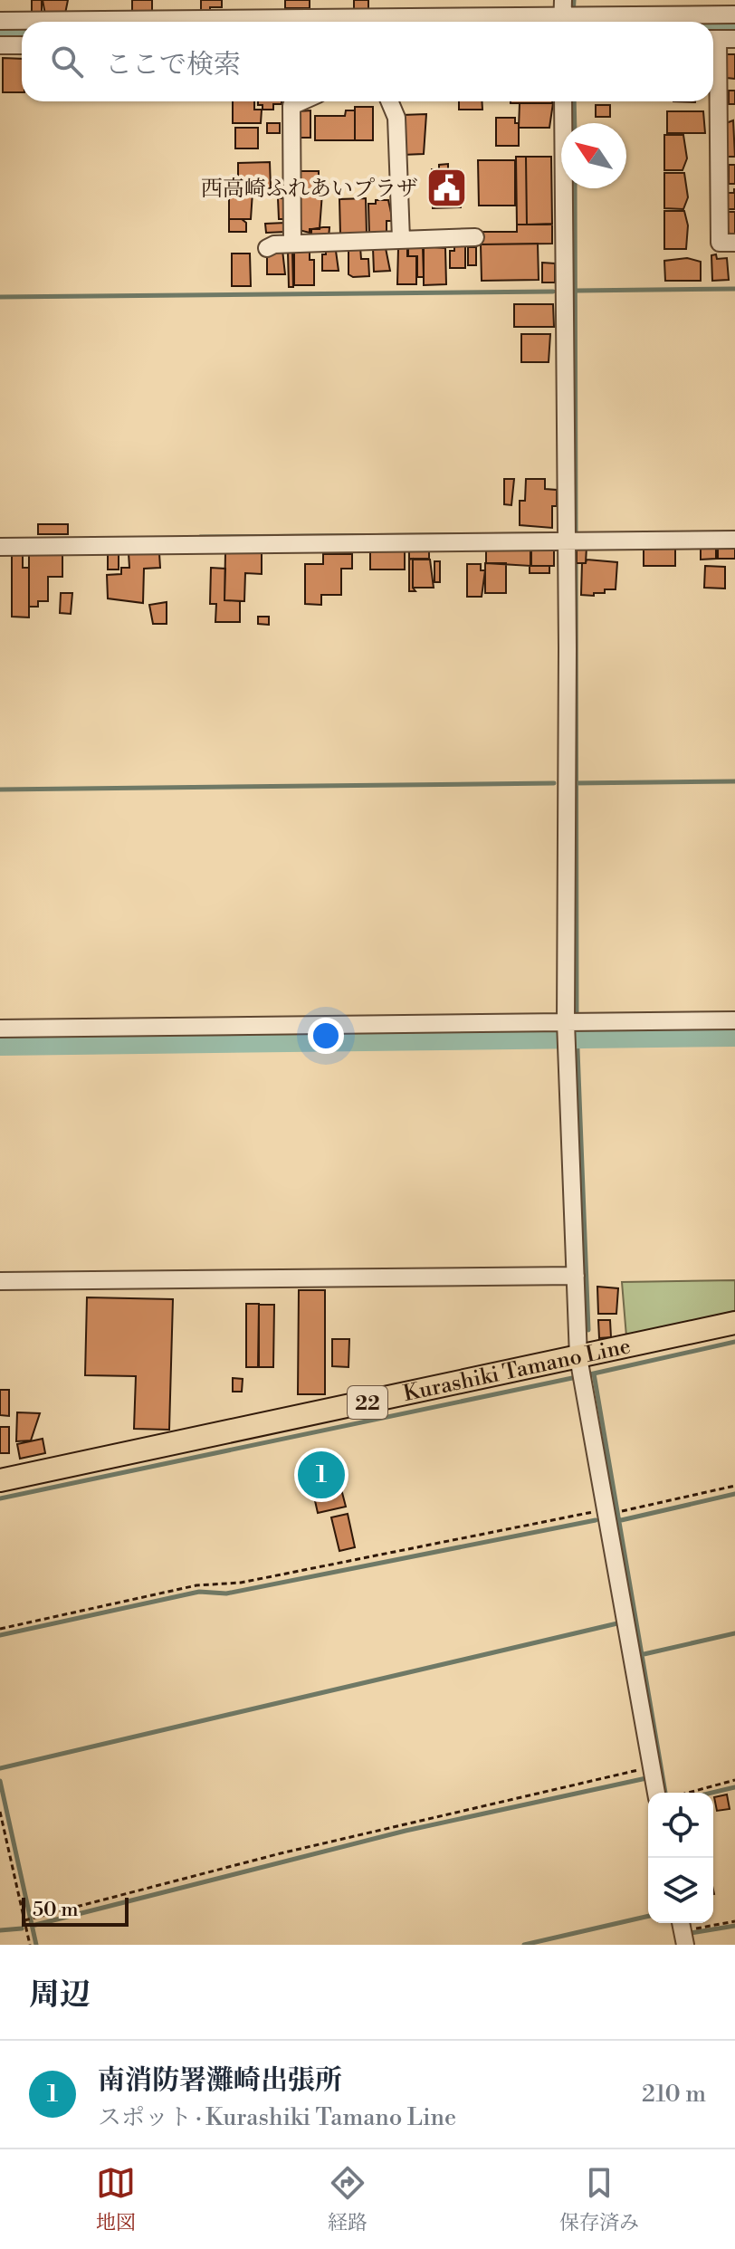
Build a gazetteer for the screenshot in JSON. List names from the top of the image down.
{
  "streets": {
    "main road": ["Kurashiki Tamano Line", "22"]
  },
  "places": {
    "public building": ["西高崎ふれあいプラザ"]
  },
  "scale_bar": "50 m",
  "north": "top left",
  "page": {
    "search": "ここで検索",
    "pins": "1",
    "scale": "50 m",
    "heading": "周辺",
    "list": [
      {
        "mark": "1",
        "name": "南消防署灘崎出張所",
        "note": "スポット · Kurashiki Tamano Line",
        "value": "210 m"
      }
    ],
    "nav": ["地図", "経路", "保存済み"]
  }
}
